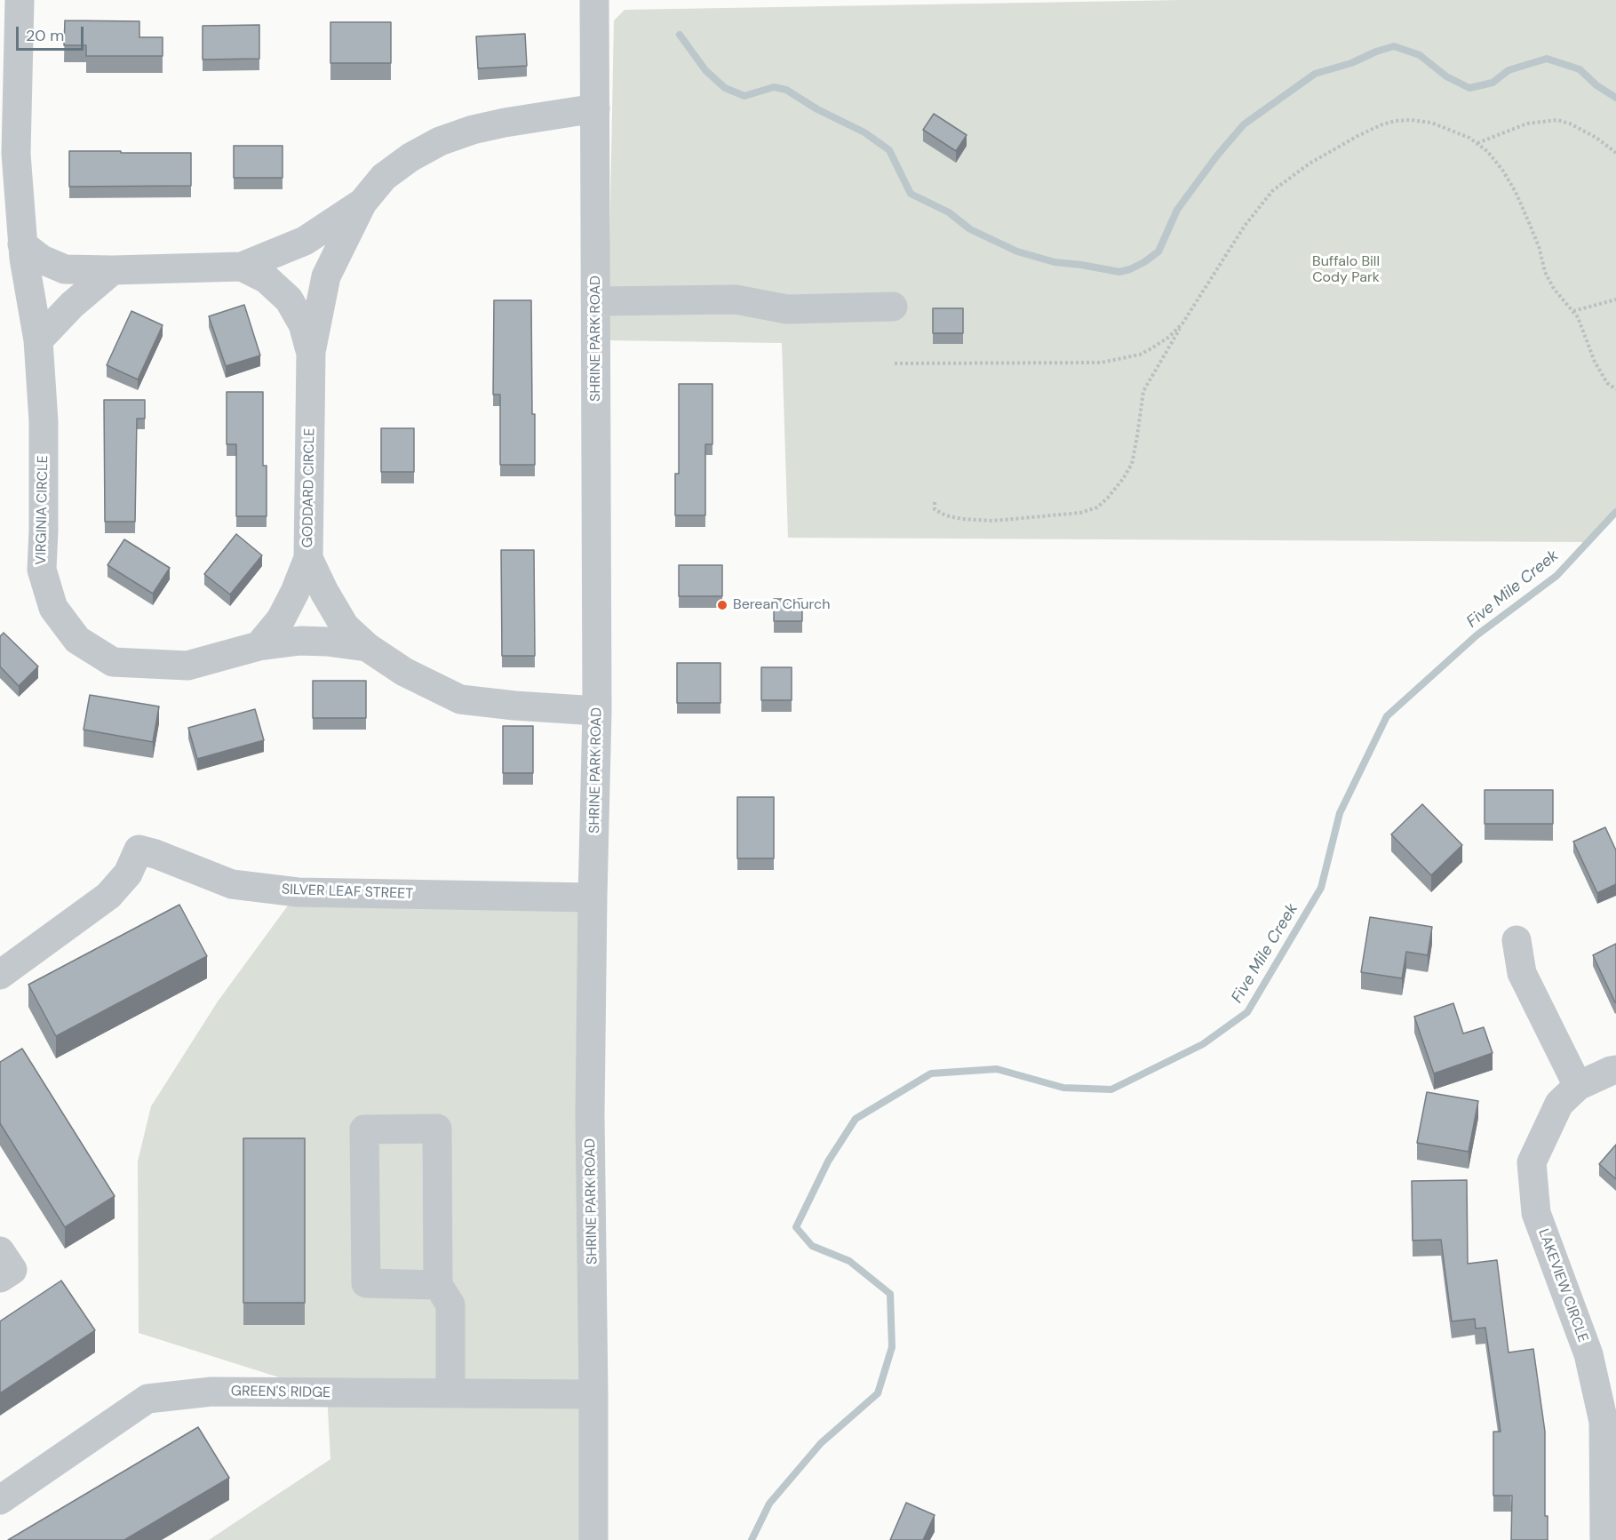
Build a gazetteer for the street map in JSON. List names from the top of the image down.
{
  "streets": {
    "street": [
      "SHRINE PARK ROAD",
      "GODDARD CIRCLE",
      "VIRGINIA CIRCLE",
      "SILVER LEAF STREET",
      "LAKEVIEW CIRCLE",
      "GREEN'S RIDGE"
    ]
  },
  "crossings": [
    ["SHRINE PARK ROAD", "GODDARD CIRCLE"],
    ["SHRINE PARK ROAD", "SILVER LEAF STREET"],
    ["SHRINE PARK ROAD", "GREEN'S RIDGE"],
    ["GODDARD CIRCLE", "VIRGINIA CIRCLE"]
  ],
  "water": ["Five Mile Creek"],
  "parks": ["Buffalo Bill Cody Park"],
  "places": ["Berean Church"],
  "scale_bar": "20 m"
}
